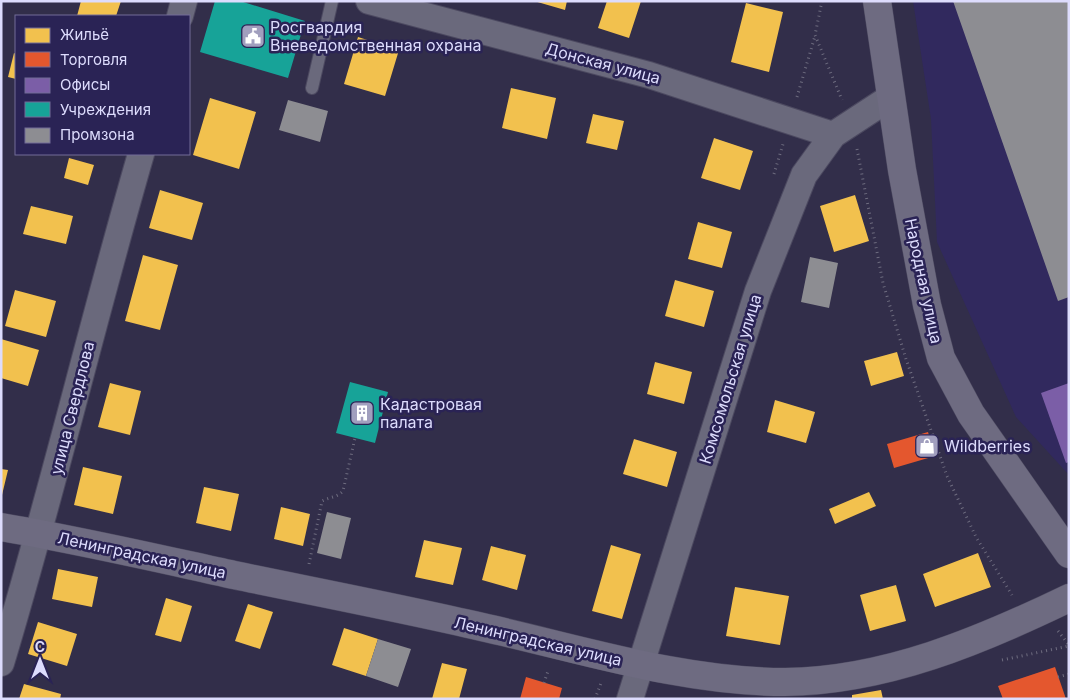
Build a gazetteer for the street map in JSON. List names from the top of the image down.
{
  "streets": {
    "street": [
      "Донская улица",
      "Народная улица",
      "Комсомольская улица",
      "улица Свердлова",
      "Ленинградская улица"
    ]
  },
  "crossings": [
    ["Донская улица", "Комсомольская улица"],
    ["Народная улица", "Комсомольская улица"],
    ["Комсомольская улица", "Ленинградская улица"],
    ["улица Свердлова", "Ленинградская улица"]
  ],
  "places": {
    "public building": ["Росгвардия Вневедомственная охрана"],
    "building": ["Кадастровая палата"],
    "shop": ["Wildberries"]
  },
  "legend": [
    "Жильё",
    "Торговля",
    "Офисы",
    "Учреждения",
    "Промзона"
  ],
  "north": "top"
}
